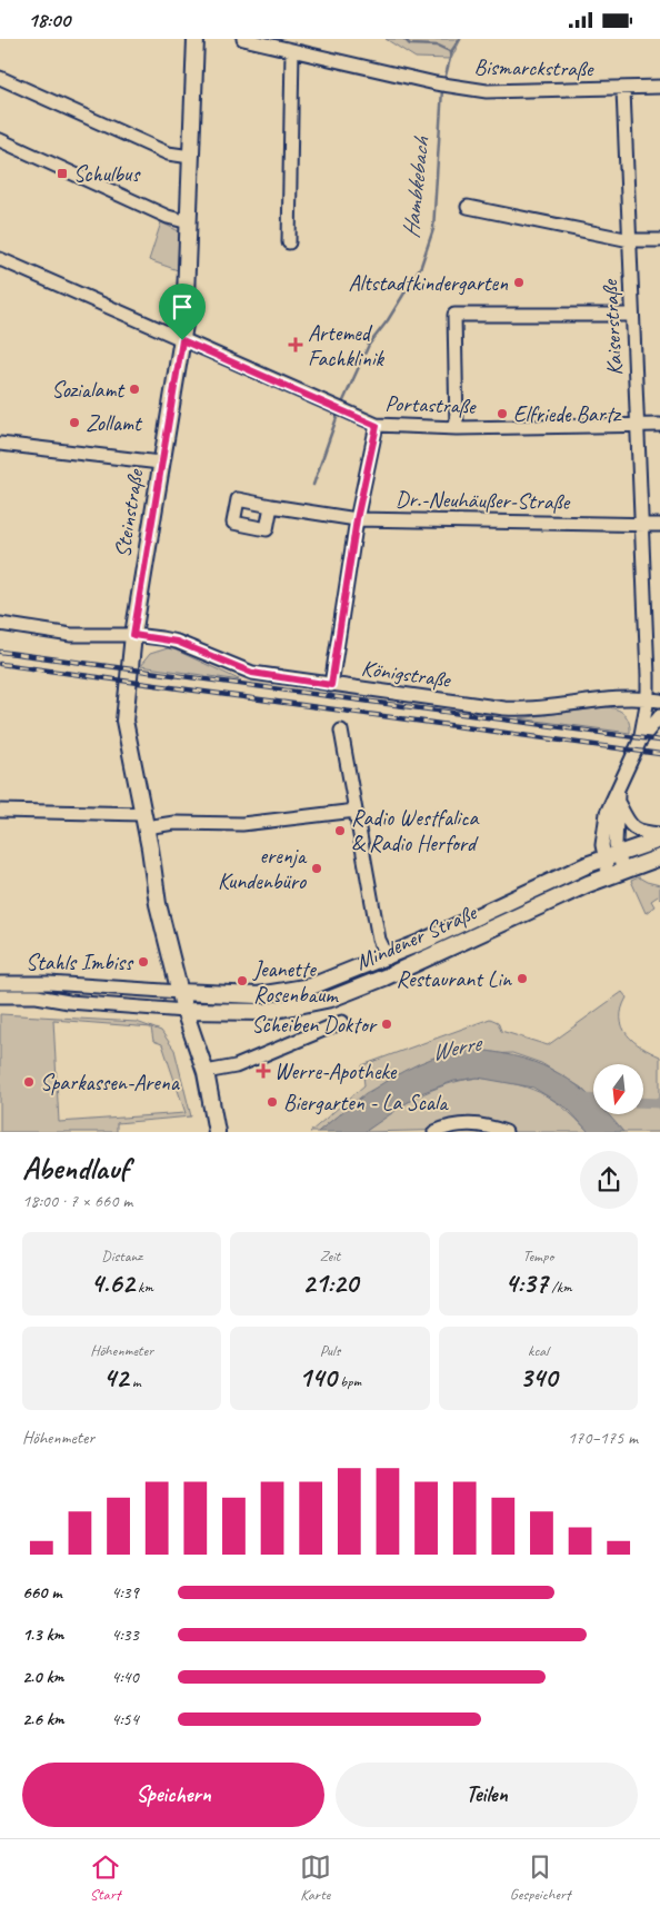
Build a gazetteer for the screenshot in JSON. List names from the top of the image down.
{
  "streets": {
    "main road": ["Steinstraße", "Mindener Straße"],
    "street": [
      "Bismarckstraße",
      "Kaiserstraße",
      "Portastraße",
      "Dr.-Neuhäußer-Straße",
      "Königstraße"
    ]
  },
  "crossings": [
    ["Bismarckstraße", "Kaiserstraße"],
    ["Kaiserstraße", "Portastraße"],
    ["Kaiserstraße", "Dr.-Neuhäußer-Straße"],
    ["Kaiserstraße", "Königstraße"],
    ["Portastraße", "Steinstraße"],
    ["Steinstraße", "Königstraße"],
    ["Steinstraße", "Mindener Straße"]
  ],
  "water": ["Hambkebach", "Werre"],
  "places": {
    "transit": ["Schulbus"],
    "other": [
      "Altstadtkindergarten",
      "Sozialamt",
      "Elfriede Bartz",
      "Zollamt",
      "Radio Westfalica & Radio Herford",
      "erenja Kundenbüro",
      "Stahls Imbiss",
      "Restaurant Lin",
      "Jeanette Rosenbaum",
      "Scheiben Doktor",
      "Sparkassen-Arena",
      "Biergarten - La Scala"
    ],
    "health": ["Artemed Fachklinik", "Werre-Apotheke"]
  },
  "north": "bottom",
  "page": {
    "status": "18:00",
    "heading": ["Abendlauf", "18:00 · 7 × 660 m"],
    "stats": [
      ["Distanz", "4.62 km"],
      ["Zeit", "21:20"],
      ["Tempo", "4:37 /km"],
      ["Höhenmeter", "42 m"],
      ["Puls", "140 bpm"],
      ["kcal", "340"]
    ],
    "chart": ["Höhenmeter", "170–175 m"],
    "list": [
      {
        "name": "660 m",
        "note": "4:39"
      },
      {
        "name": "1.3 km",
        "note": "4:33"
      },
      {
        "name": "2.0 km",
        "note": "4:40"
      },
      {
        "name": "2.6 km",
        "note": "4:54"
      }
    ],
    "buttons": ["Speichern", "Teilen"],
    "tabs": ["Start", "Karte", "Gespeichert"]
  }
}
